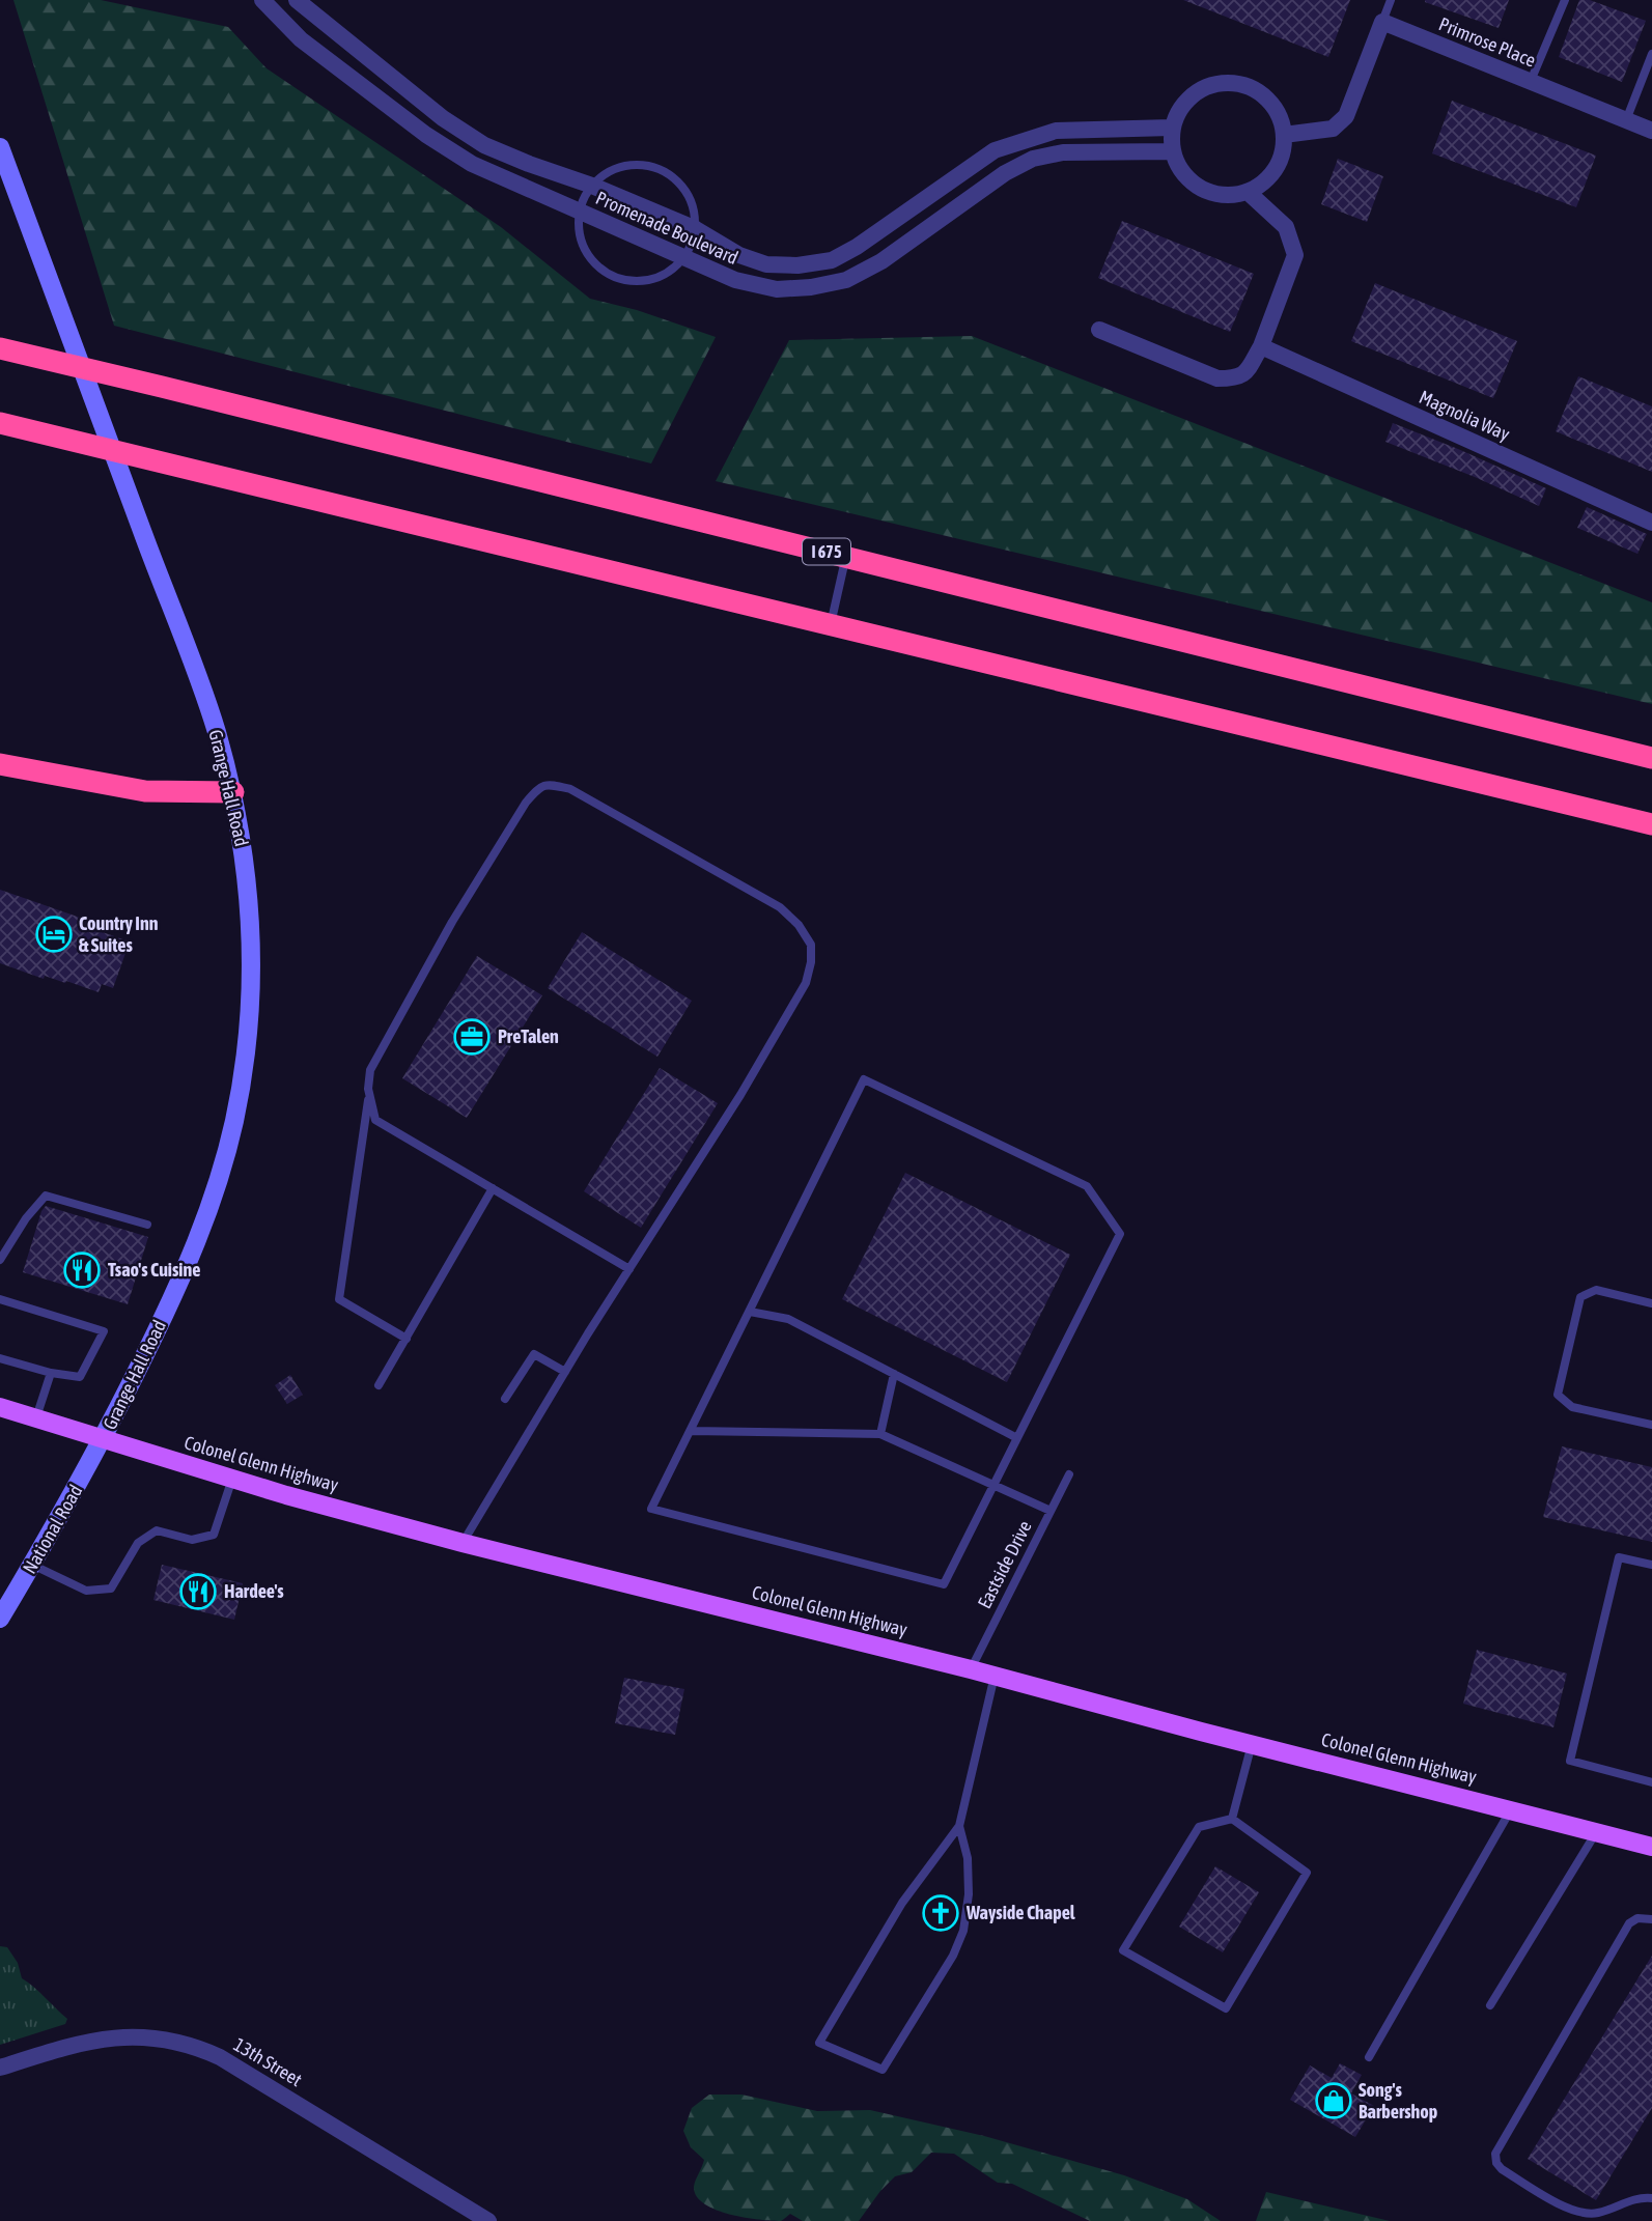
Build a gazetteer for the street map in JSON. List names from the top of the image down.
{
  "streets": {
    "highway": ["I 675"],
    "main road": ["Grange Hall Road", "Colonel Glenn Highway", "National Road"],
    "street": [
      "Primrose Place",
      "Promenade Boulevard",
      "Magnolia Way",
      "13th Street"
    ],
    "lane": ["Eastside Drive"]
  },
  "crossings": [
    ["Grange Hall Road", "Colonel Glenn Highway"],
    ["Grange Hall Road", "National Road"],
    ["Colonel Glenn Highway", "National Road"],
    ["Colonel Glenn Highway", "Eastside Drive"]
  ],
  "places": {
    "hotel": ["Country Inn & Suites"],
    "office": ["PreTalen"],
    "restaurant": ["Tsao's Cuisine", "Hardee's"],
    "church": ["Wayside Chapel"],
    "shop": ["Song's Barbershop"]
  }
}
